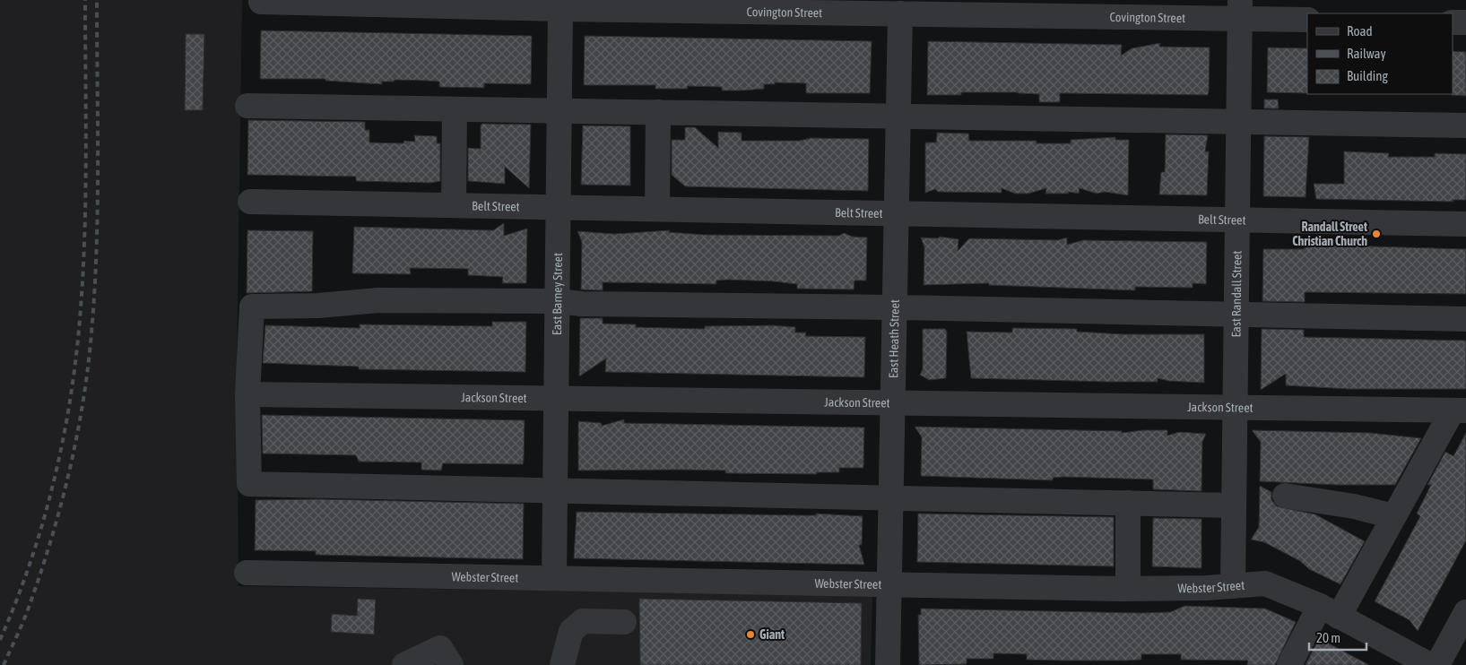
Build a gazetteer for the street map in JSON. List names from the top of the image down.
{
  "streets": {
    "street": [
      "Covington Street",
      "Belt Street",
      "East Barney Street",
      "East Randall Street",
      "East Heath Street",
      "Jackson Street",
      "Webster Street"
    ]
  },
  "crossings": [
    ["Covington Street", "East Barney Street"],
    ["Covington Street", "East Randall Street"],
    ["Covington Street", "East Heath Street"],
    ["Belt Street", "East Barney Street"],
    ["Belt Street", "East Randall Street"],
    ["Belt Street", "East Heath Street"],
    ["East Barney Street", "Jackson Street"],
    ["East Barney Street", "Webster Street"],
    ["East Randall Street", "Jackson Street"],
    ["East Randall Street", "Webster Street"],
    ["East Heath Street", "Jackson Street"],
    ["East Heath Street", "Webster Street"]
  ],
  "places": ["Randall Street Christian Church", "Giant"],
  "legend": ["Road", "Railway", "Building"],
  "scale_bar": "20 m"
}
